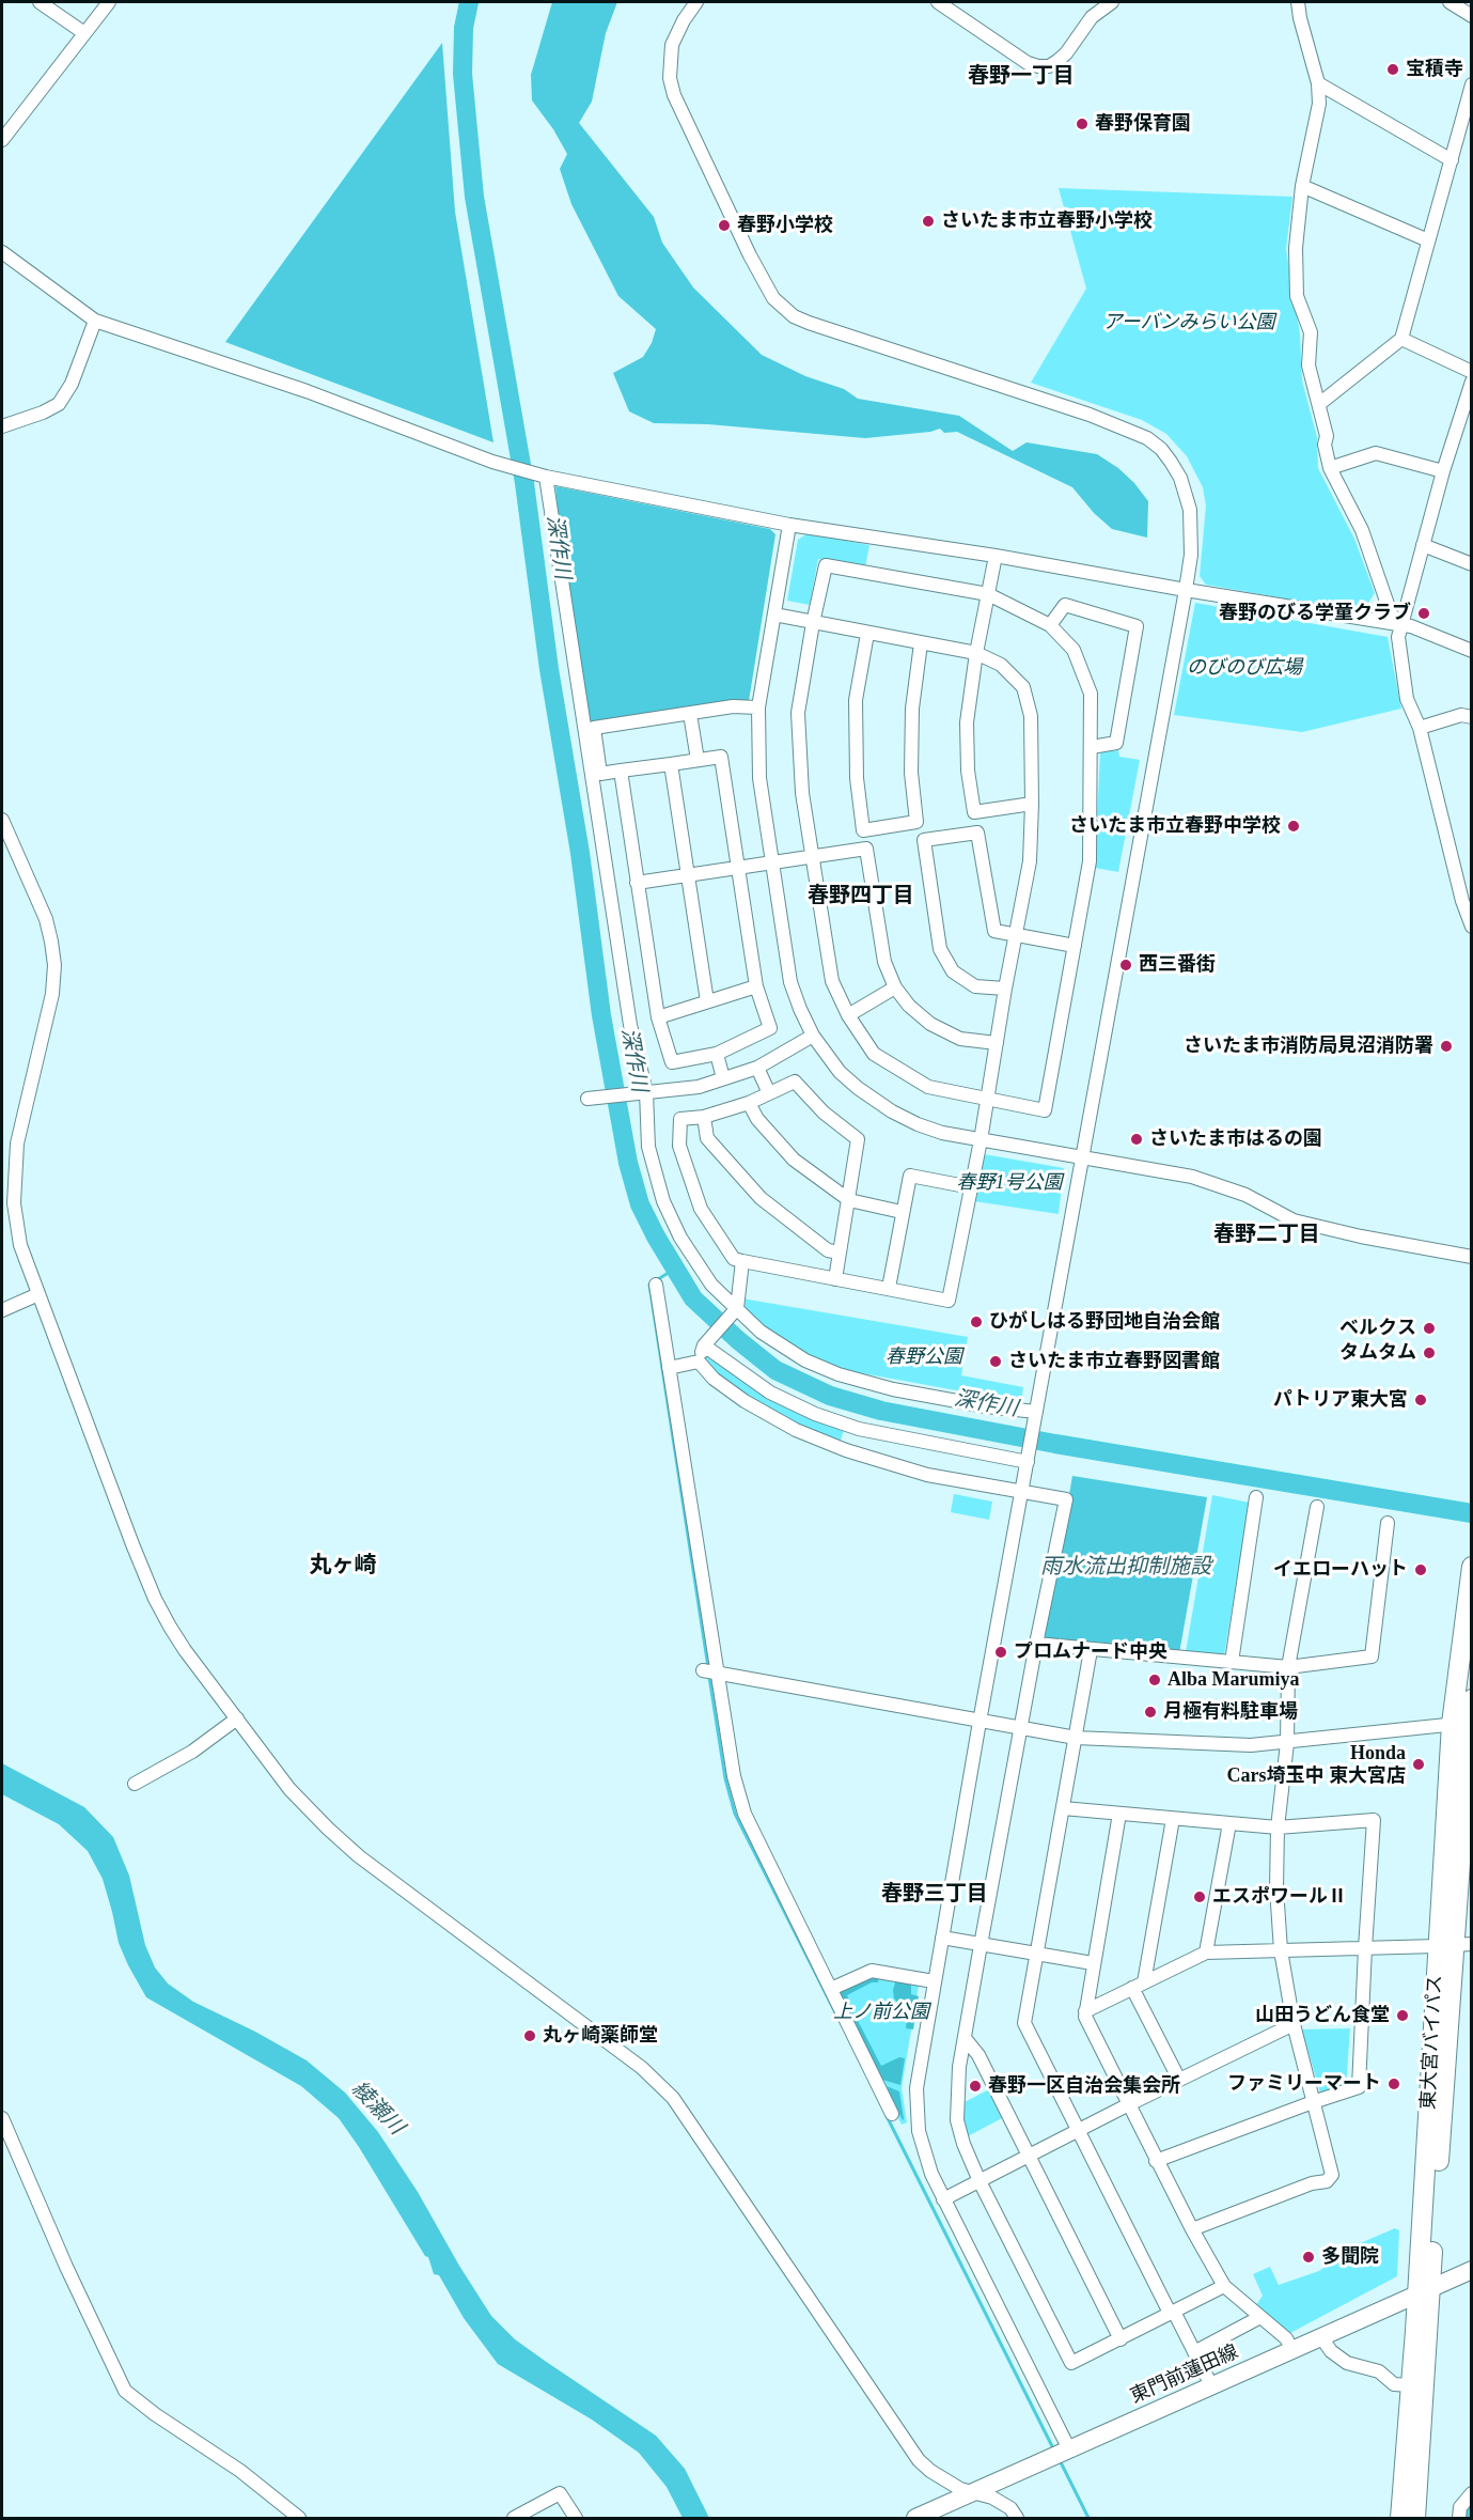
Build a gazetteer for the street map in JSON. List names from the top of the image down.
{
  "streets": {
    "highway": ["東大宮バイパス"],
    "main road": ["東門前蓮田線"]
  },
  "crossings": [
    ["東大宮バイパス", "東門前蓮田線"]
  ],
  "districts": [
    "春野一丁目",
    "春野四丁目",
    "春野二丁目",
    "丸ヶ崎",
    "春野三丁目"
  ],
  "water": ["深作川", "雨水流出抑制施設", "綾瀬川"],
  "parks": [
    "アーバンみらい公園",
    "のびのび広場",
    "春野1号公園",
    "春野公園",
    "上ノ前公園"
  ],
  "places": [
    "宝積寺",
    "春野保育園",
    "さいたま市立春野小学校",
    "春野小学校",
    "春野のびる学童クラブ",
    "さいたま市立春野中学校",
    "西三番街",
    "さいたま市消防局見沼消防署",
    "さいたま市はるの園",
    "ひがしはる野団地自治会館",
    "ベルクス",
    "タムタム",
    "さいたま市立春野図書館",
    "パトリア東大宮",
    "イエローハット",
    "プロムナード中央",
    "Alba Marumiya",
    "月極有料駐車場",
    "Honda Cars埼玉中 東大宮店",
    "エスポワールⅡ",
    "山田うどん食堂",
    "丸ヶ崎薬師堂",
    "ファミリーマート",
    "春野一区自治会集会所",
    "多聞院"
  ]
}
